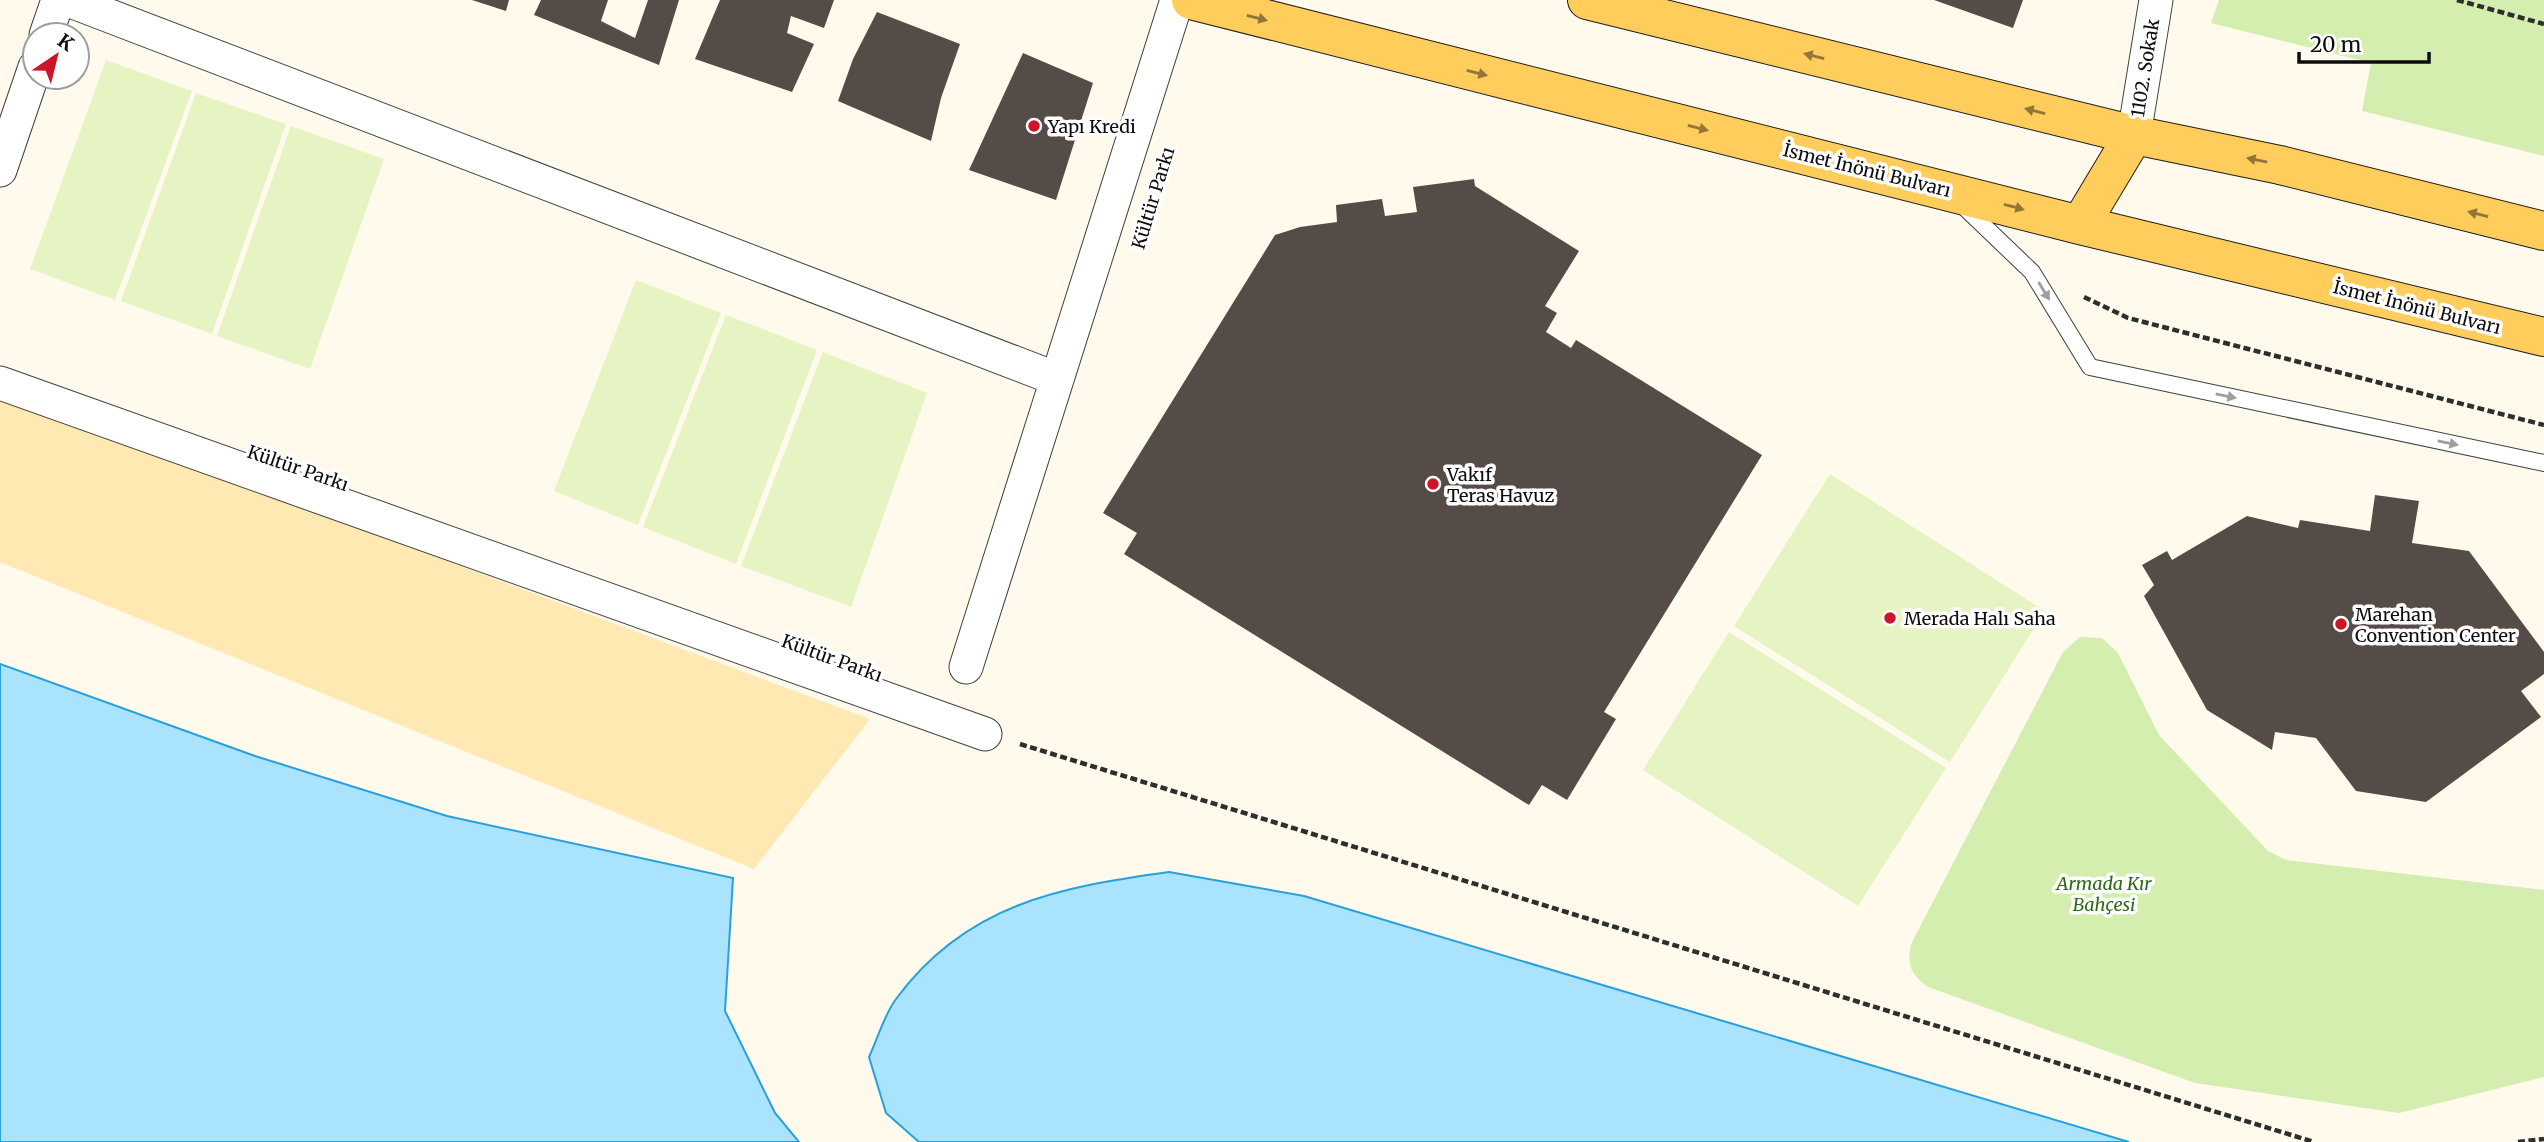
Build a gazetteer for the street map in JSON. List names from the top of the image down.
{
  "streets": {
    "main road": ["İsmet İnönü Bulvarı"],
    "street": ["1102. Sokak", "Kültür Parkı"]
  },
  "parks": ["Armada Kır Bahçesi"],
  "places": [
    "Yapı Kredi",
    "Vakıf Teras Havuz",
    "Merada Halı Saha",
    "Marehan Convention Center"
  ],
  "scale_bar": "20 m",
  "north": "top right"
}
